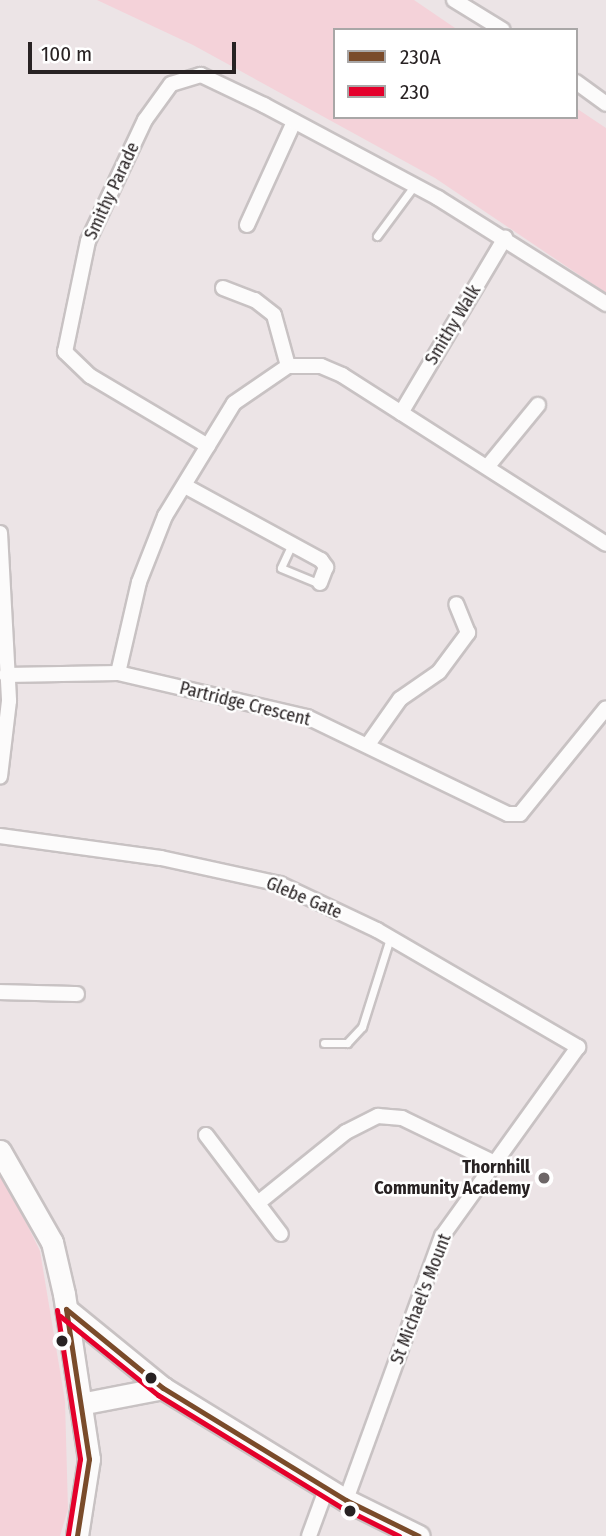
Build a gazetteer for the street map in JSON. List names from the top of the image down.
{
  "streets": {
    "street": [
      "Smithy Parade",
      "Smithy Walk",
      "Partridge Crescent",
      "Glebe Gate",
      "St Michael's Mount"
    ]
  },
  "crossings": [
    ["Smithy Parade", "Smithy Walk"],
    ["Glebe Gate", "St Michael's Mount"]
  ],
  "places": ["Thornhill Community Academy"],
  "lines": ["transit line 230A", "transit line 230"],
  "legend": ["230A", "230"],
  "scale_bar": "100 m"
}
